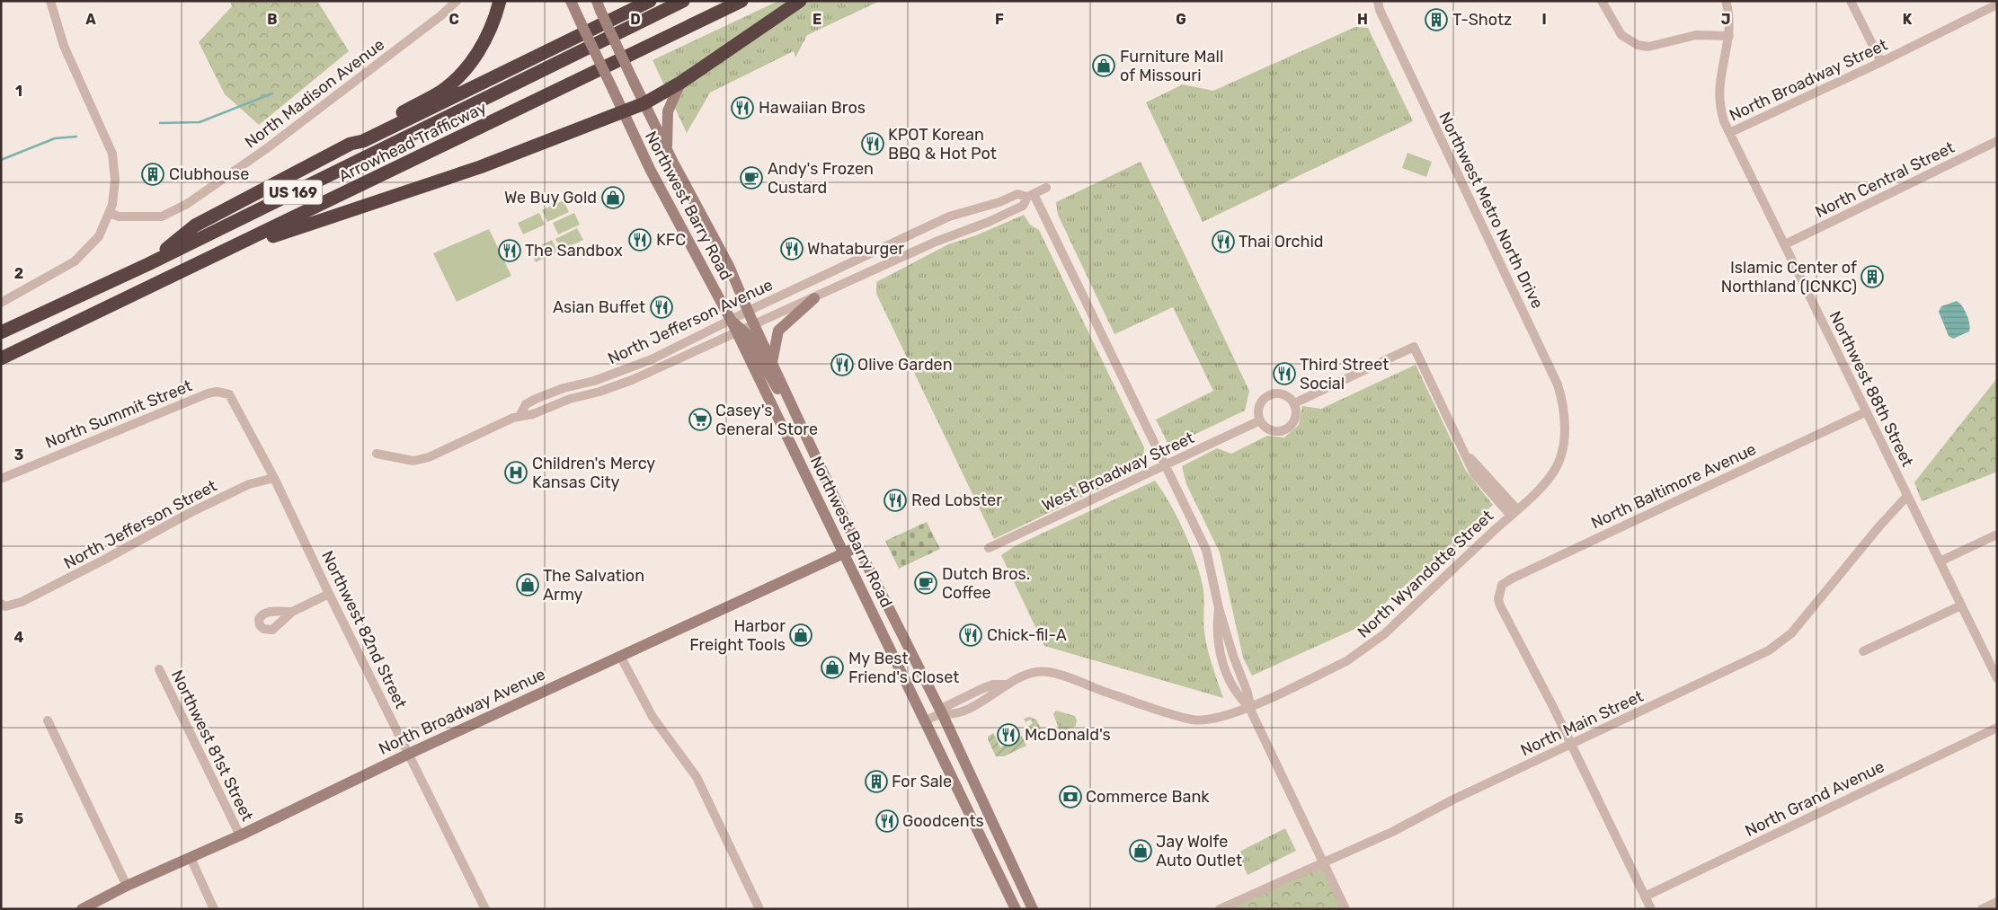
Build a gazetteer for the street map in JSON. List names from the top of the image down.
{
  "streets": {
    "highway": ["Arrowhead Trafficway", "US 169"],
    "main road": ["Northwest Barry Road", "North Broadway Avenue"],
    "street": [
      "North Broadway Street",
      "North Madison Avenue",
      "North Central Street",
      "Northwest Metro North Drive",
      "North Jefferson Avenue",
      "Northwest 88th Street",
      "North Summit Street",
      "West Broadway Street",
      "North Baltimore Avenue",
      "North Jefferson Street",
      "North Wyandotte Street",
      "Northwest 82nd Street",
      "North Main Street",
      "Northwest 81st Street",
      "North Grand Avenue"
    ]
  },
  "crossings": [
    ["North Broadway Street", "Northwest 88th Street"],
    ["North Central Street", "Northwest 88th Street"],
    ["Northwest Barry Road", "North Jefferson Avenue"],
    ["Northwest Barry Road", "North Wyandotte Street"],
    ["Northwest Barry Road", "North Broadway Avenue"],
    ["Northwest Metro North Drive", "North Wyandotte Street"],
    ["Northwest 88th Street", "North Baltimore Avenue"],
    ["Northwest 88th Street", "North Main Street"],
    ["North Summit Street", "Northwest 82nd Street"],
    ["North Baltimore Avenue", "North Main Street"],
    ["North Jefferson Street", "Northwest 82nd Street"],
    ["Northwest 82nd Street", "North Broadway Avenue"],
    ["North Broadway Avenue", "Northwest 81st Street"]
  ],
  "places": {
    "building": [
      "T-Shotz",
      "Clubhouse",
      "Islamic Center of Northland (ICNKC)",
      "For Sale"
    ],
    "shop": [
      "Furniture Mall of Missouri",
      "We Buy Gold",
      "The Salvation Army",
      "Harbor Freight Tools",
      "My Best Friend's Closet",
      "Jay Wolfe Auto Outlet"
    ],
    "restaurant": [
      "Hawaiian Bros",
      "KPOT Korean BBQ & Hot Pot",
      "KFC",
      "Thai Orchid",
      "Whataburger",
      "The Sandbox",
      "Asian Buffet",
      "Olive Garden",
      "Third Street Social",
      "Red Lobster",
      "Chick-fil-A",
      "McDonald's",
      "Goodcents"
    ],
    "cafe": ["Andy's Frozen Custard", "Dutch Bros. Coffee"],
    "supermarket": ["Casey's General Store"],
    "hospital": ["Children's Mercy Kansas City"],
    "bank": ["Commerce Bank"]
  },
  "grid": {
    "columns": [
      "A",
      "B",
      "C",
      "D",
      "E",
      "F",
      "G",
      "H",
      "I",
      "J",
      "K"
    ],
    "rows": [
      "1",
      "2",
      "3",
      "4",
      "5"
    ]
  }
}
